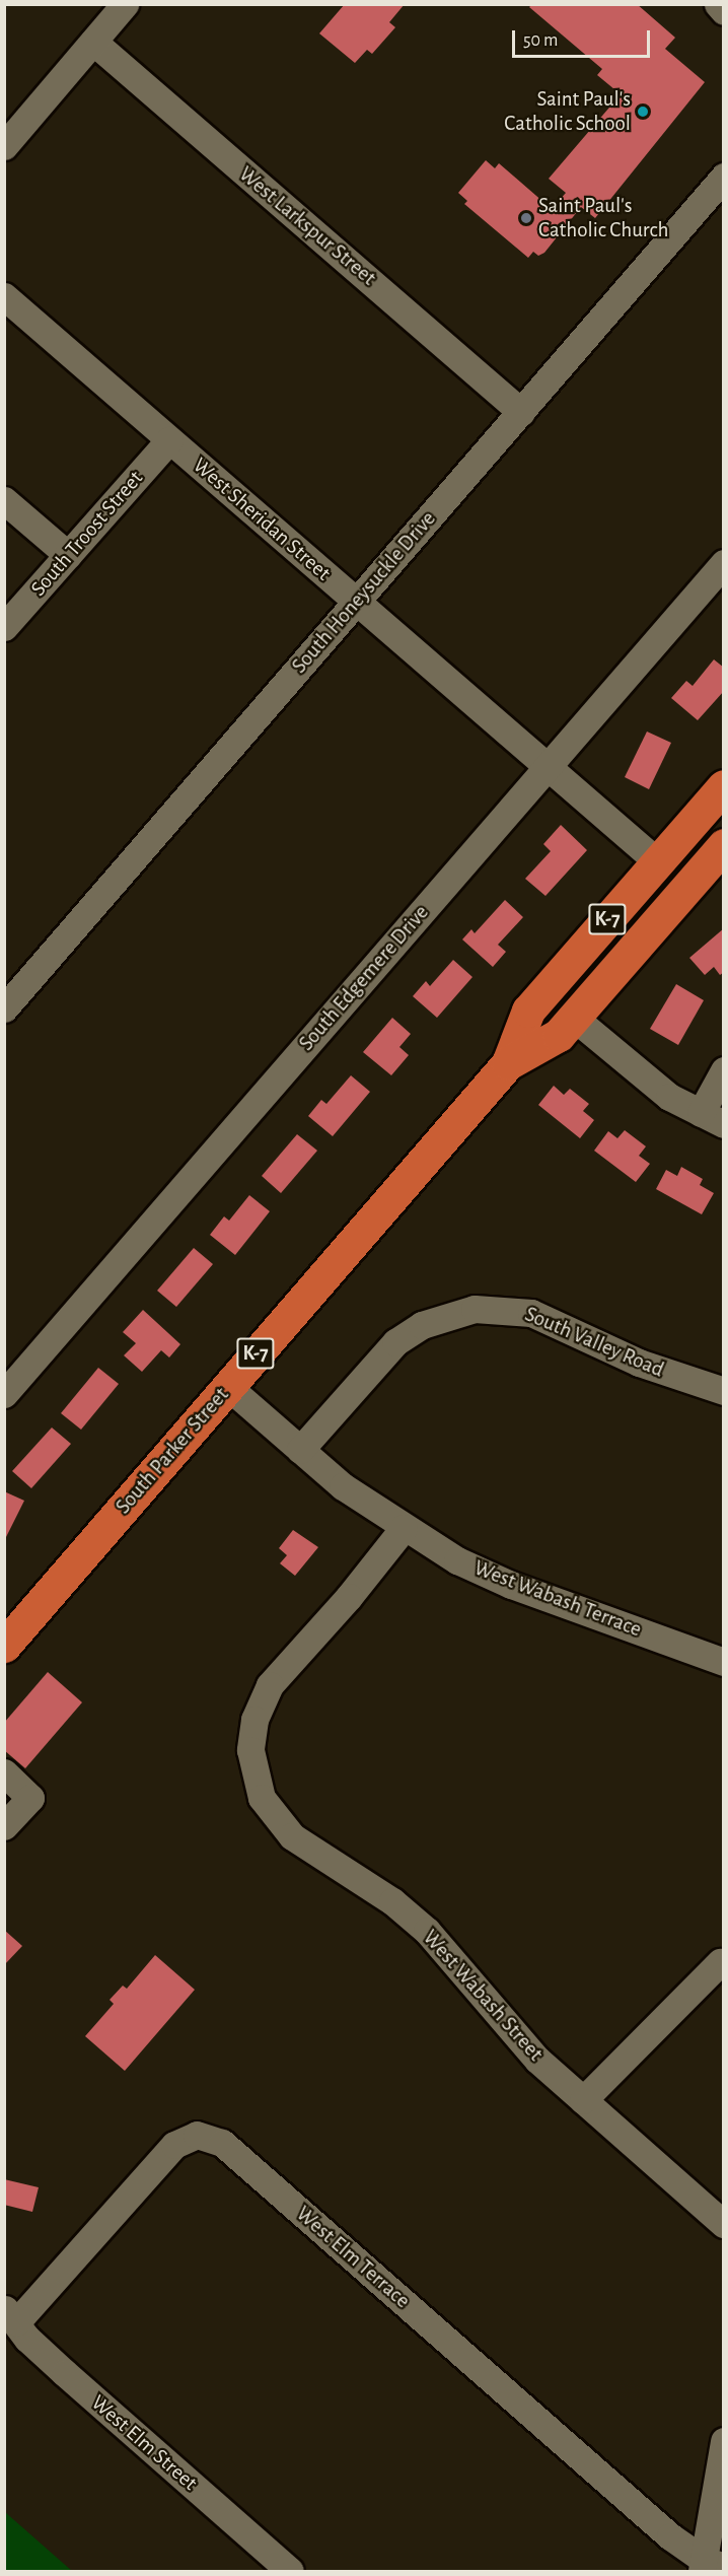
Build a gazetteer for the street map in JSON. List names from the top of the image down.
{
  "streets": {
    "highway": ["K-7", "South Parker Street"],
    "street": [
      "West Larkspur Street",
      "West Sheridan Street",
      "South Troost Street",
      "South Honeysuckle Drive",
      "South Edgemere Drive",
      "South Valley Road",
      "West Wabash Terrace",
      "West Wabash Street",
      "West Elm Terrace",
      "West Elm Street"
    ]
  },
  "crossings": [
    ["West Larkspur Street", "South Honeysuckle Drive"],
    ["West Sheridan Street", "South Troost Street"],
    ["West Sheridan Street", "South Honeysuckle Drive"],
    ["West Sheridan Street", "South Edgemere Drive"],
    ["West Sheridan Street", "South Parker Street"],
    ["South Valley Road", "West Wabash Terrace"],
    ["South Parker Street", "West Wabash Terrace"],
    ["West Wabash Terrace", "West Wabash Street"],
    ["West Elm Terrace", "West Elm Street"]
  ],
  "places": ["Saint Paul's Catholic School", "Saint Paul's Catholic Church"],
  "scale_bar": "50 m"
}
